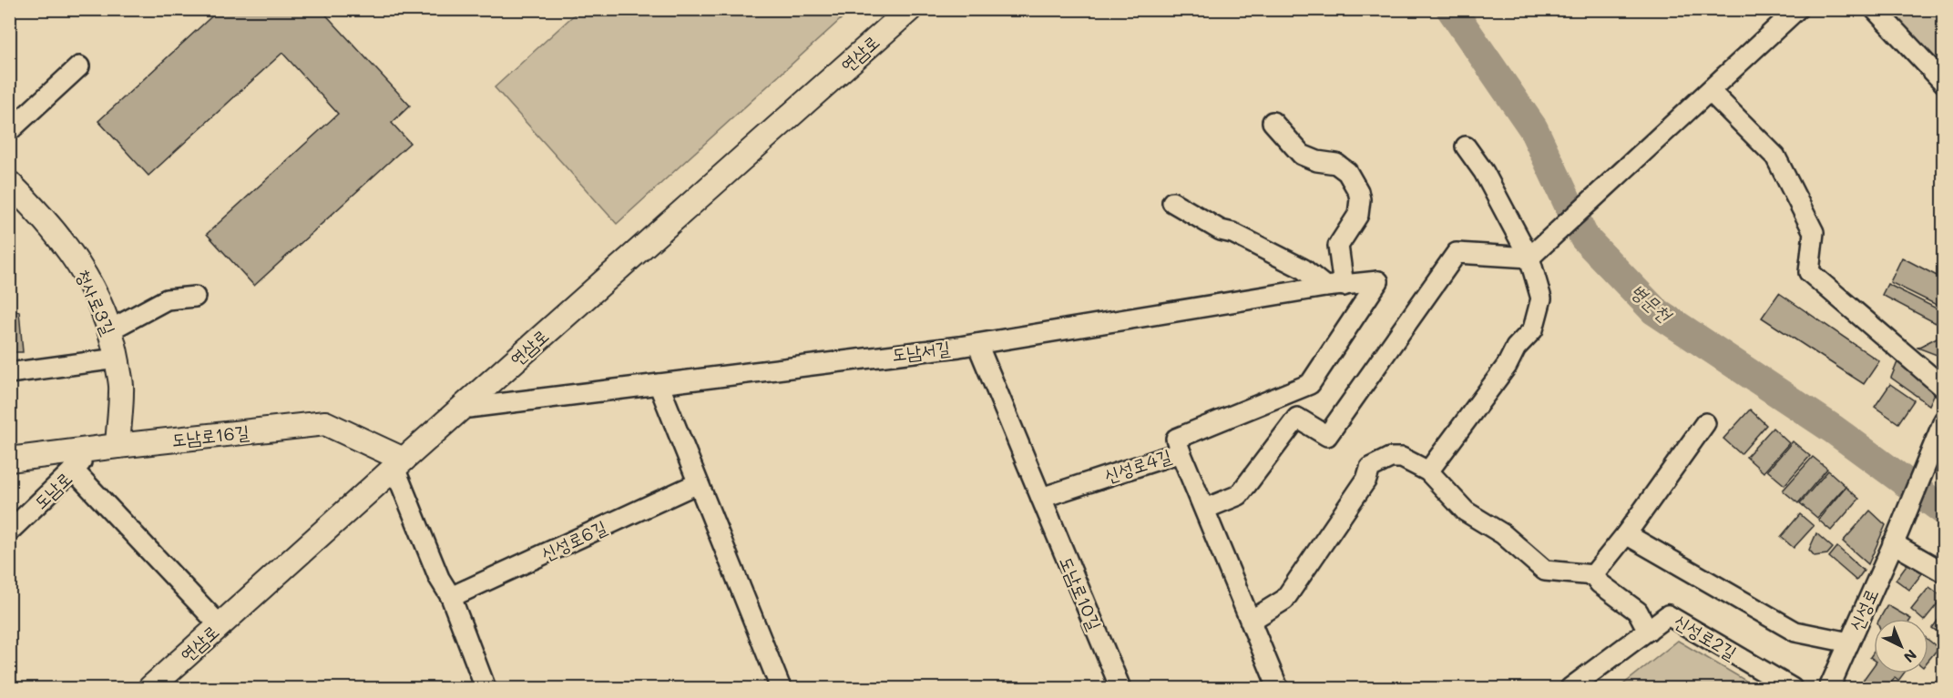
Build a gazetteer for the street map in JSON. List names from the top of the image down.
{
  "streets": {
    "main road": ["연삼로", "청사로3길", "도남로16길"],
    "street": [
      "도남서길",
      "신성로4길",
      "도남로",
      "신성로6길",
      "도남로10길",
      "신성로",
      "신성로2길"
    ]
  },
  "crossings": [
    ["연삼로", "도남서길"],
    ["연삼로", "도남로16길"],
    ["청사로3길", "도남로16길"],
    ["청사로3길", "도남로"],
    ["도남서길", "신성로4길"],
    ["도남로16길", "도남로"],
    ["신성로4길", "도남로10길"]
  ],
  "water": ["병문천"],
  "north": "bottom right"
}
